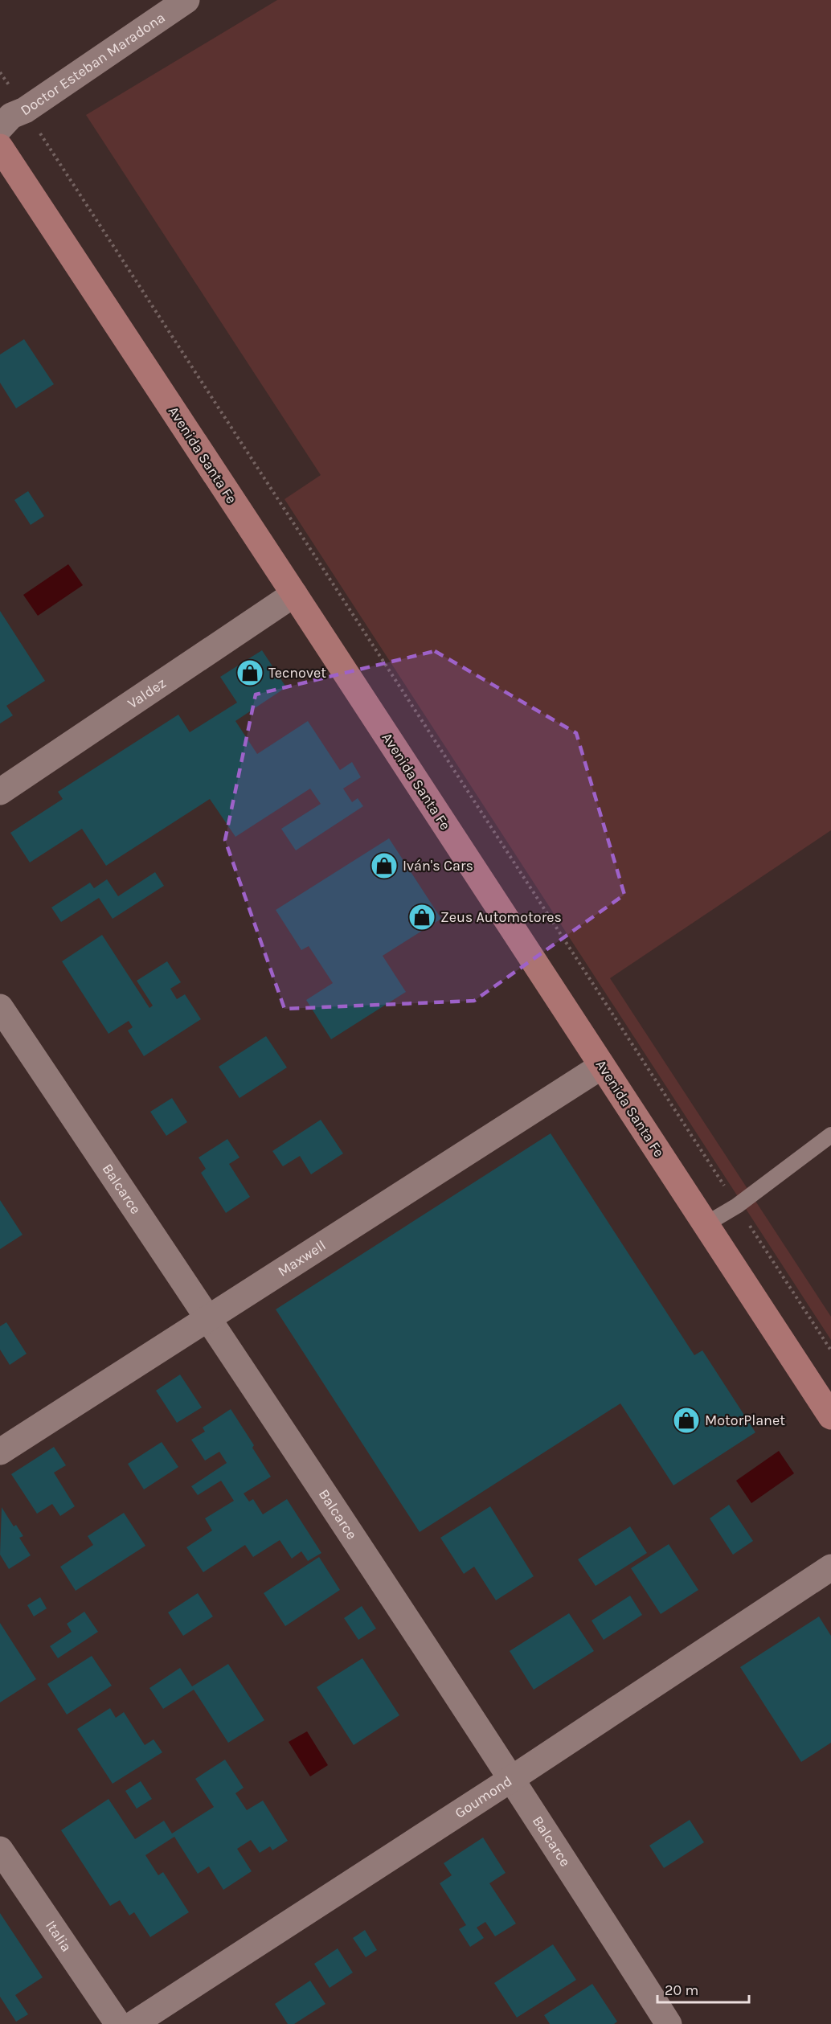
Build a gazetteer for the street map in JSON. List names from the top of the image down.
{
  "streets": {
    "main road": ["Avenida Santa Fe"],
    "street": [
      "Doctor Esteban Maradona",
      "Valdez",
      "Balcarce",
      "Maxwell",
      "Goumond",
      "Italia"
    ]
  },
  "crossings": [
    ["Avenida Santa Fe", "Valdez"],
    ["Avenida Santa Fe", "Maxwell"],
    ["Balcarce", "Maxwell"],
    ["Balcarce", "Goumond"]
  ],
  "places": {
    "shop": [
      "Tecnovet",
      "Iván's Cars",
      "Zeus Automotores",
      "MotorPlanet"
    ]
  },
  "scale_bar": "20 m"
}
